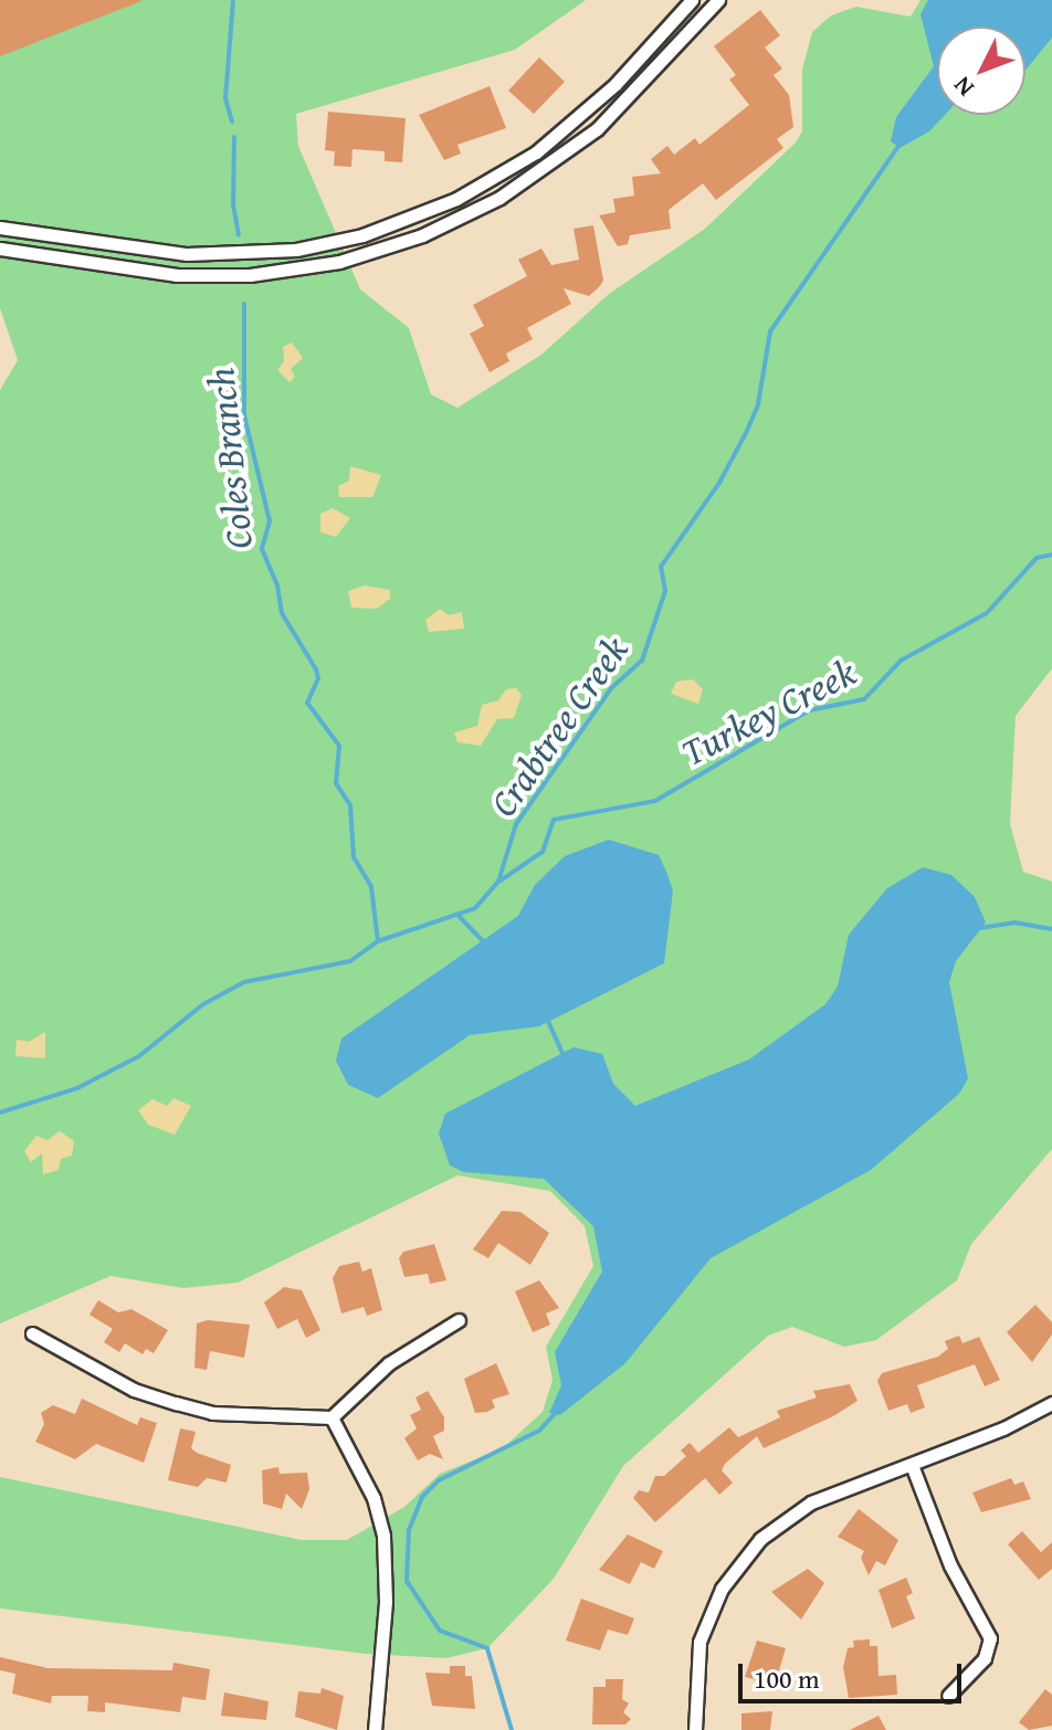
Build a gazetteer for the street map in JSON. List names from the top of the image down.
{
  "water": ["Coles Branch", "Turkey Creek", "Crabtree Creek"],
  "scale_bar": "100 m",
  "north": "bottom left"
}
